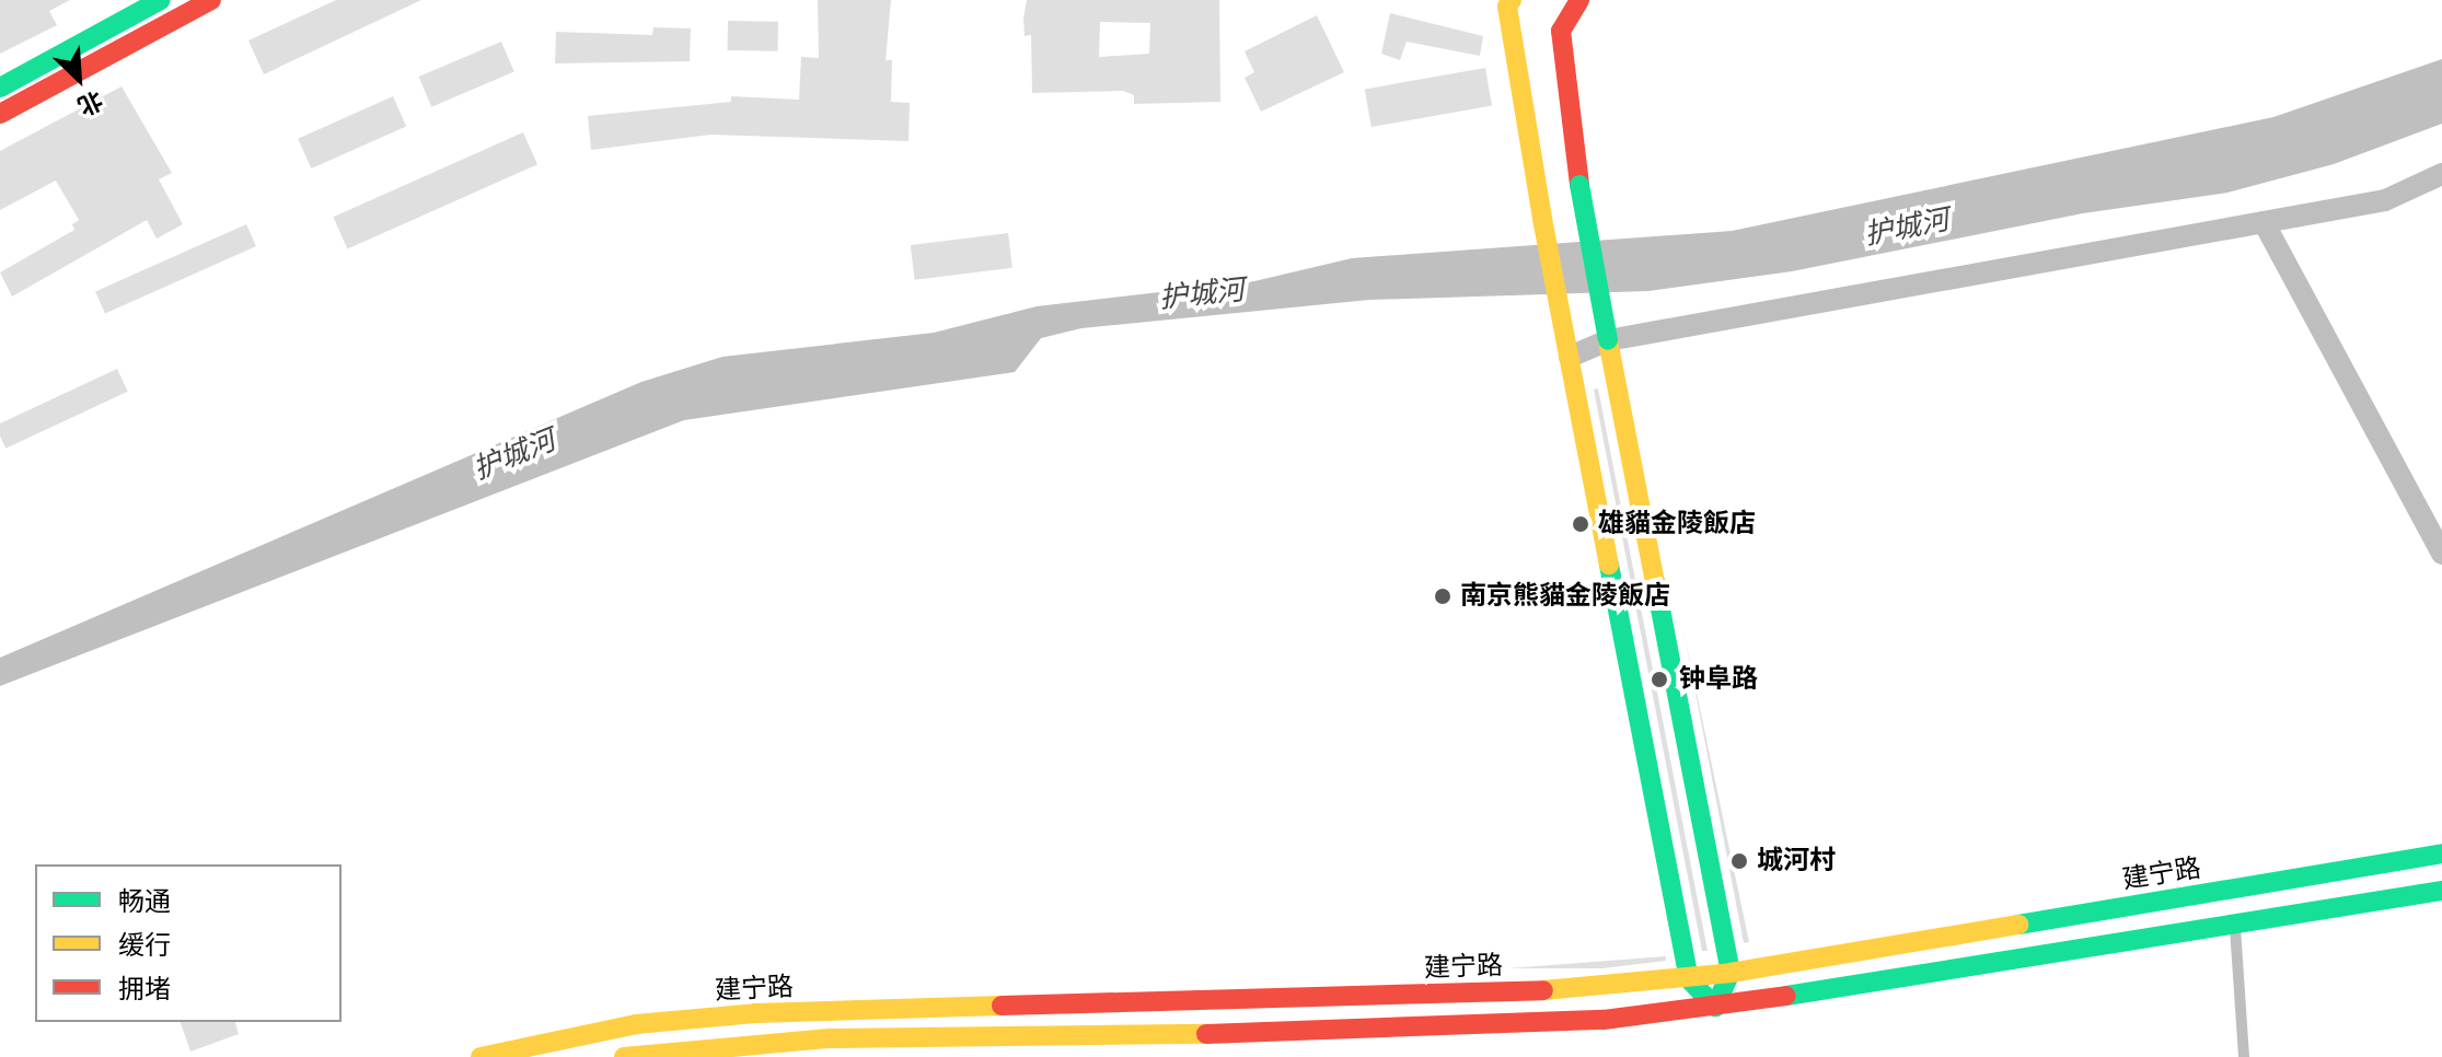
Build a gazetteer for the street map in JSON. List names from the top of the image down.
{
  "streets": {
    "main road": ["建宁路"]
  },
  "water": ["护城河"],
  "places": [
    "雄貓金陵飯店",
    "南京熊貓金陵飯店",
    "钟阜路",
    "城河村"
  ],
  "legend": ["畅通", "缓行", "拥堵"],
  "north": "bottom right"
}
